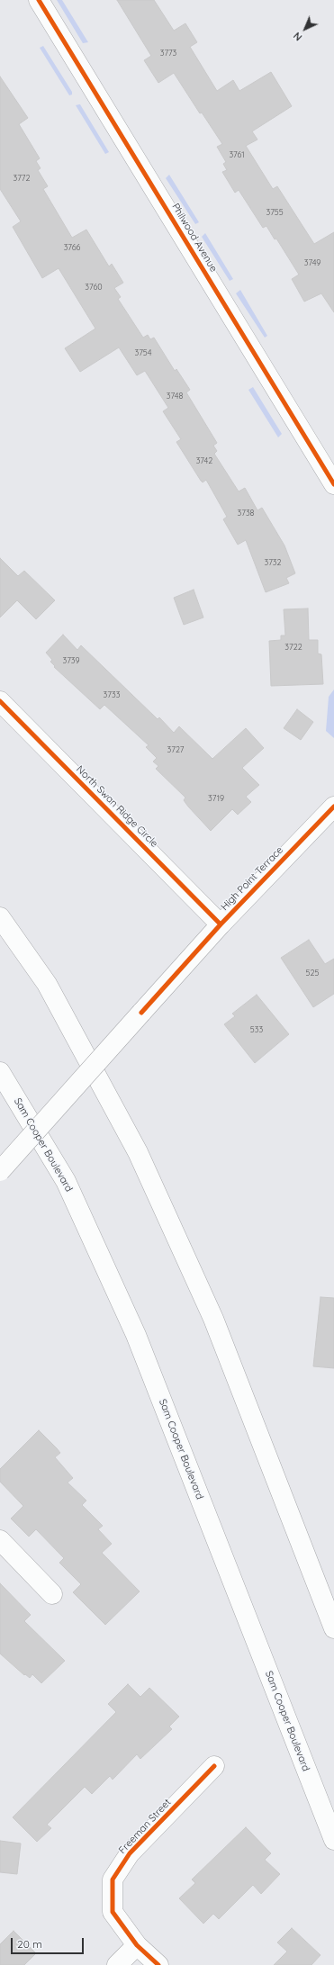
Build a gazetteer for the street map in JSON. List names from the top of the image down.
{
  "streets": {
    "main road": [
      "Philwood Avenue",
      "North Swan Ridge Circle",
      "High Point Terrace",
      "Sam Cooper Boulevard",
      "Freeman Street"
    ]
  },
  "crossings": [
    ["North Swan Ridge Circle", "High Point Terrace"]
  ],
  "house_numbers": [
    "3773",
    "3761",
    "3772",
    "3755",
    "3766",
    "3749",
    "3760",
    "3754",
    "3748",
    "3742",
    "3738",
    "3732",
    "3722",
    "3739",
    "3733",
    "3727",
    "3719",
    "525",
    "533"
  ],
  "scale_bar": "20 m",
  "north": "bottom left"
}
